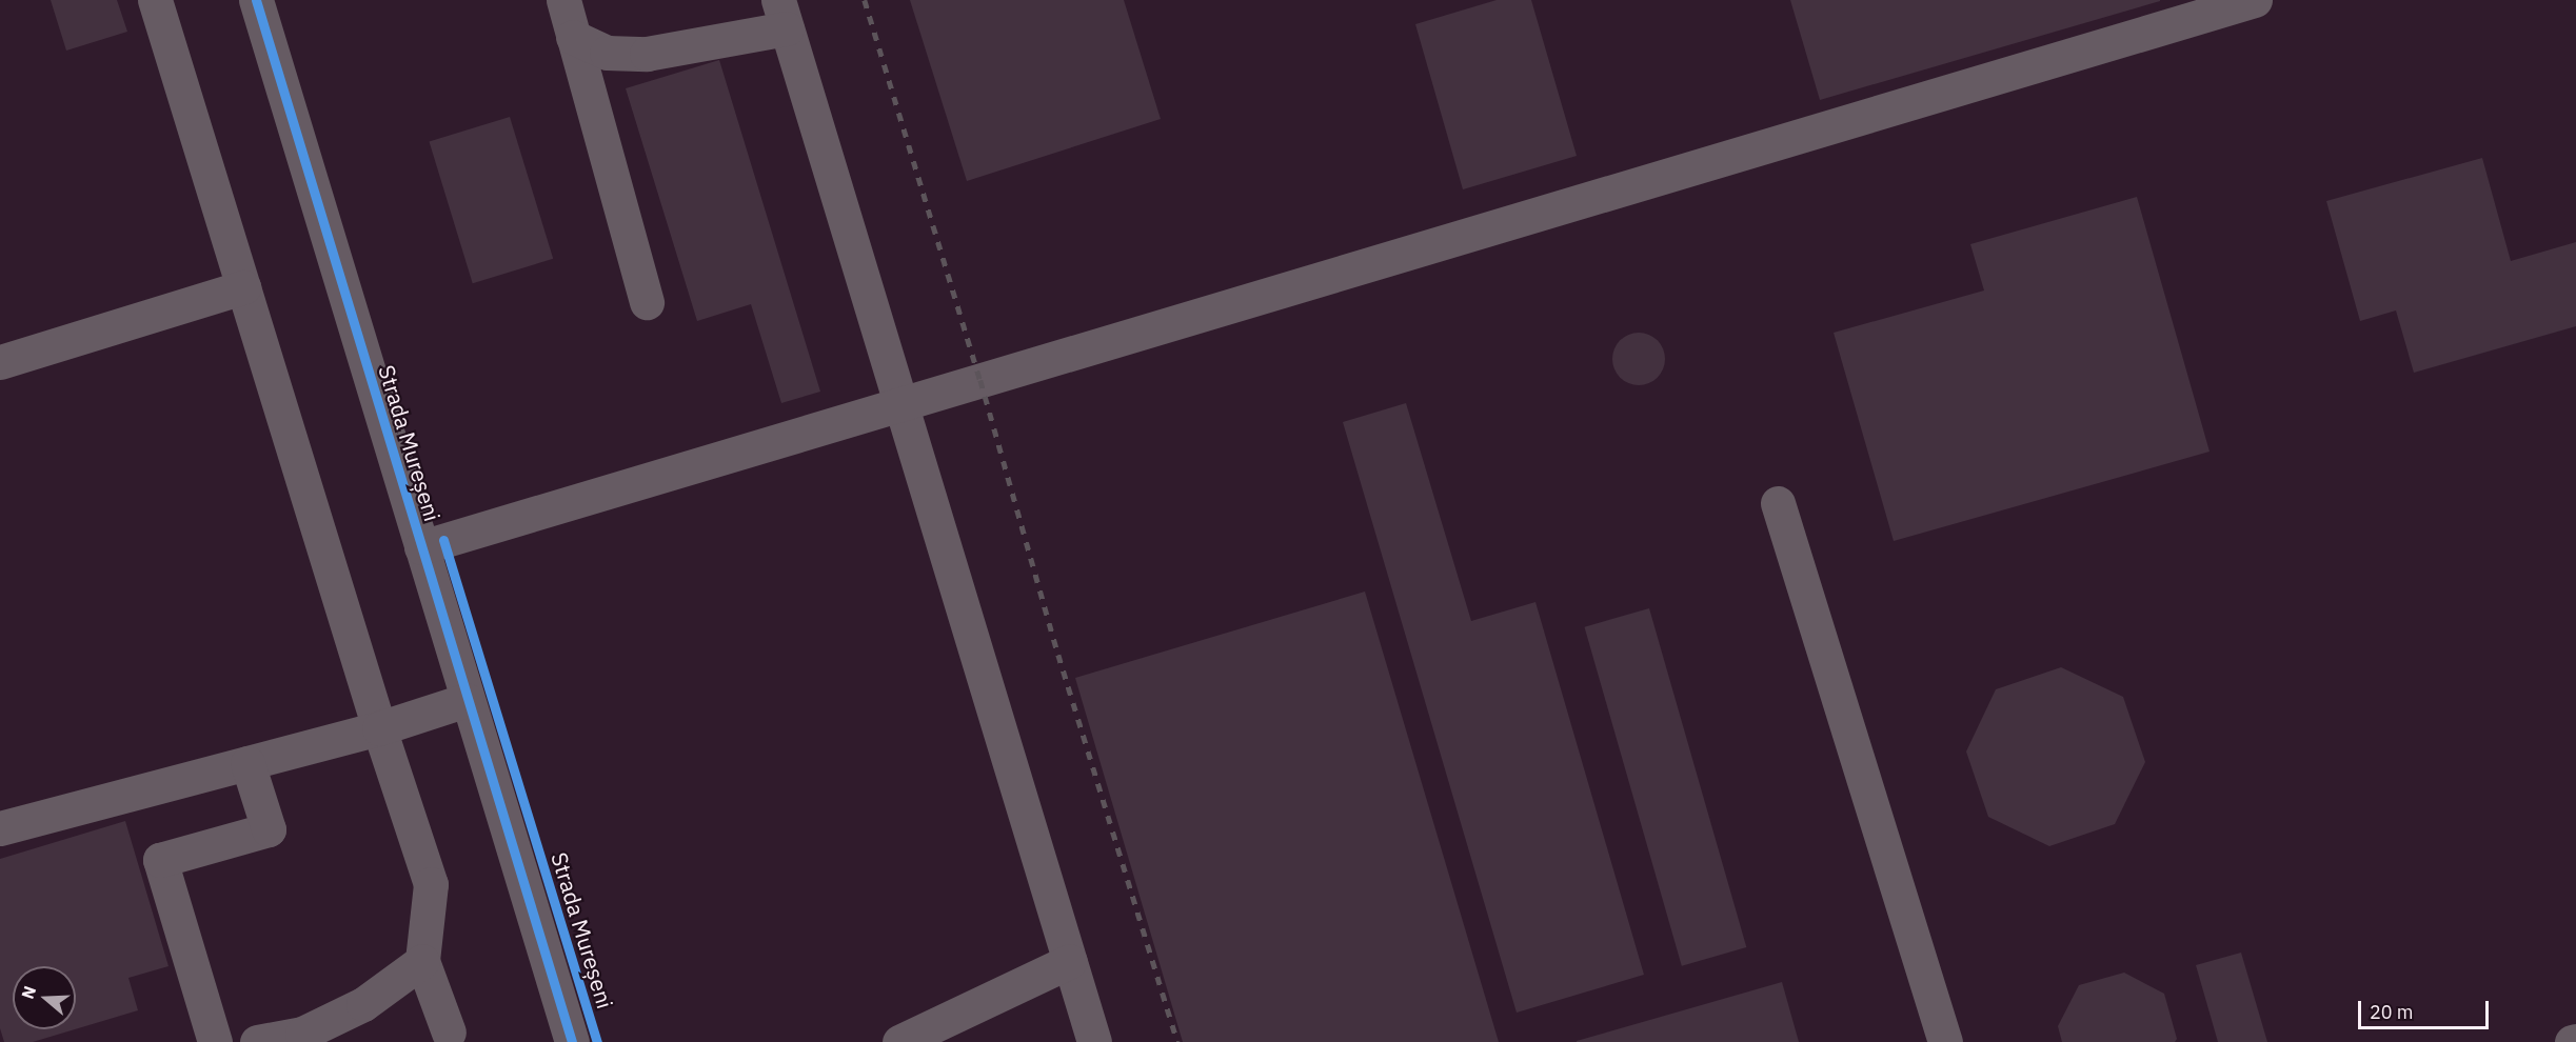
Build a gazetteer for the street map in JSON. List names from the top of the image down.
{
  "streets": {
    "street": ["Strada Mureșeni"]
  },
  "scale_bar": "20 m",
  "north": "left"
}
